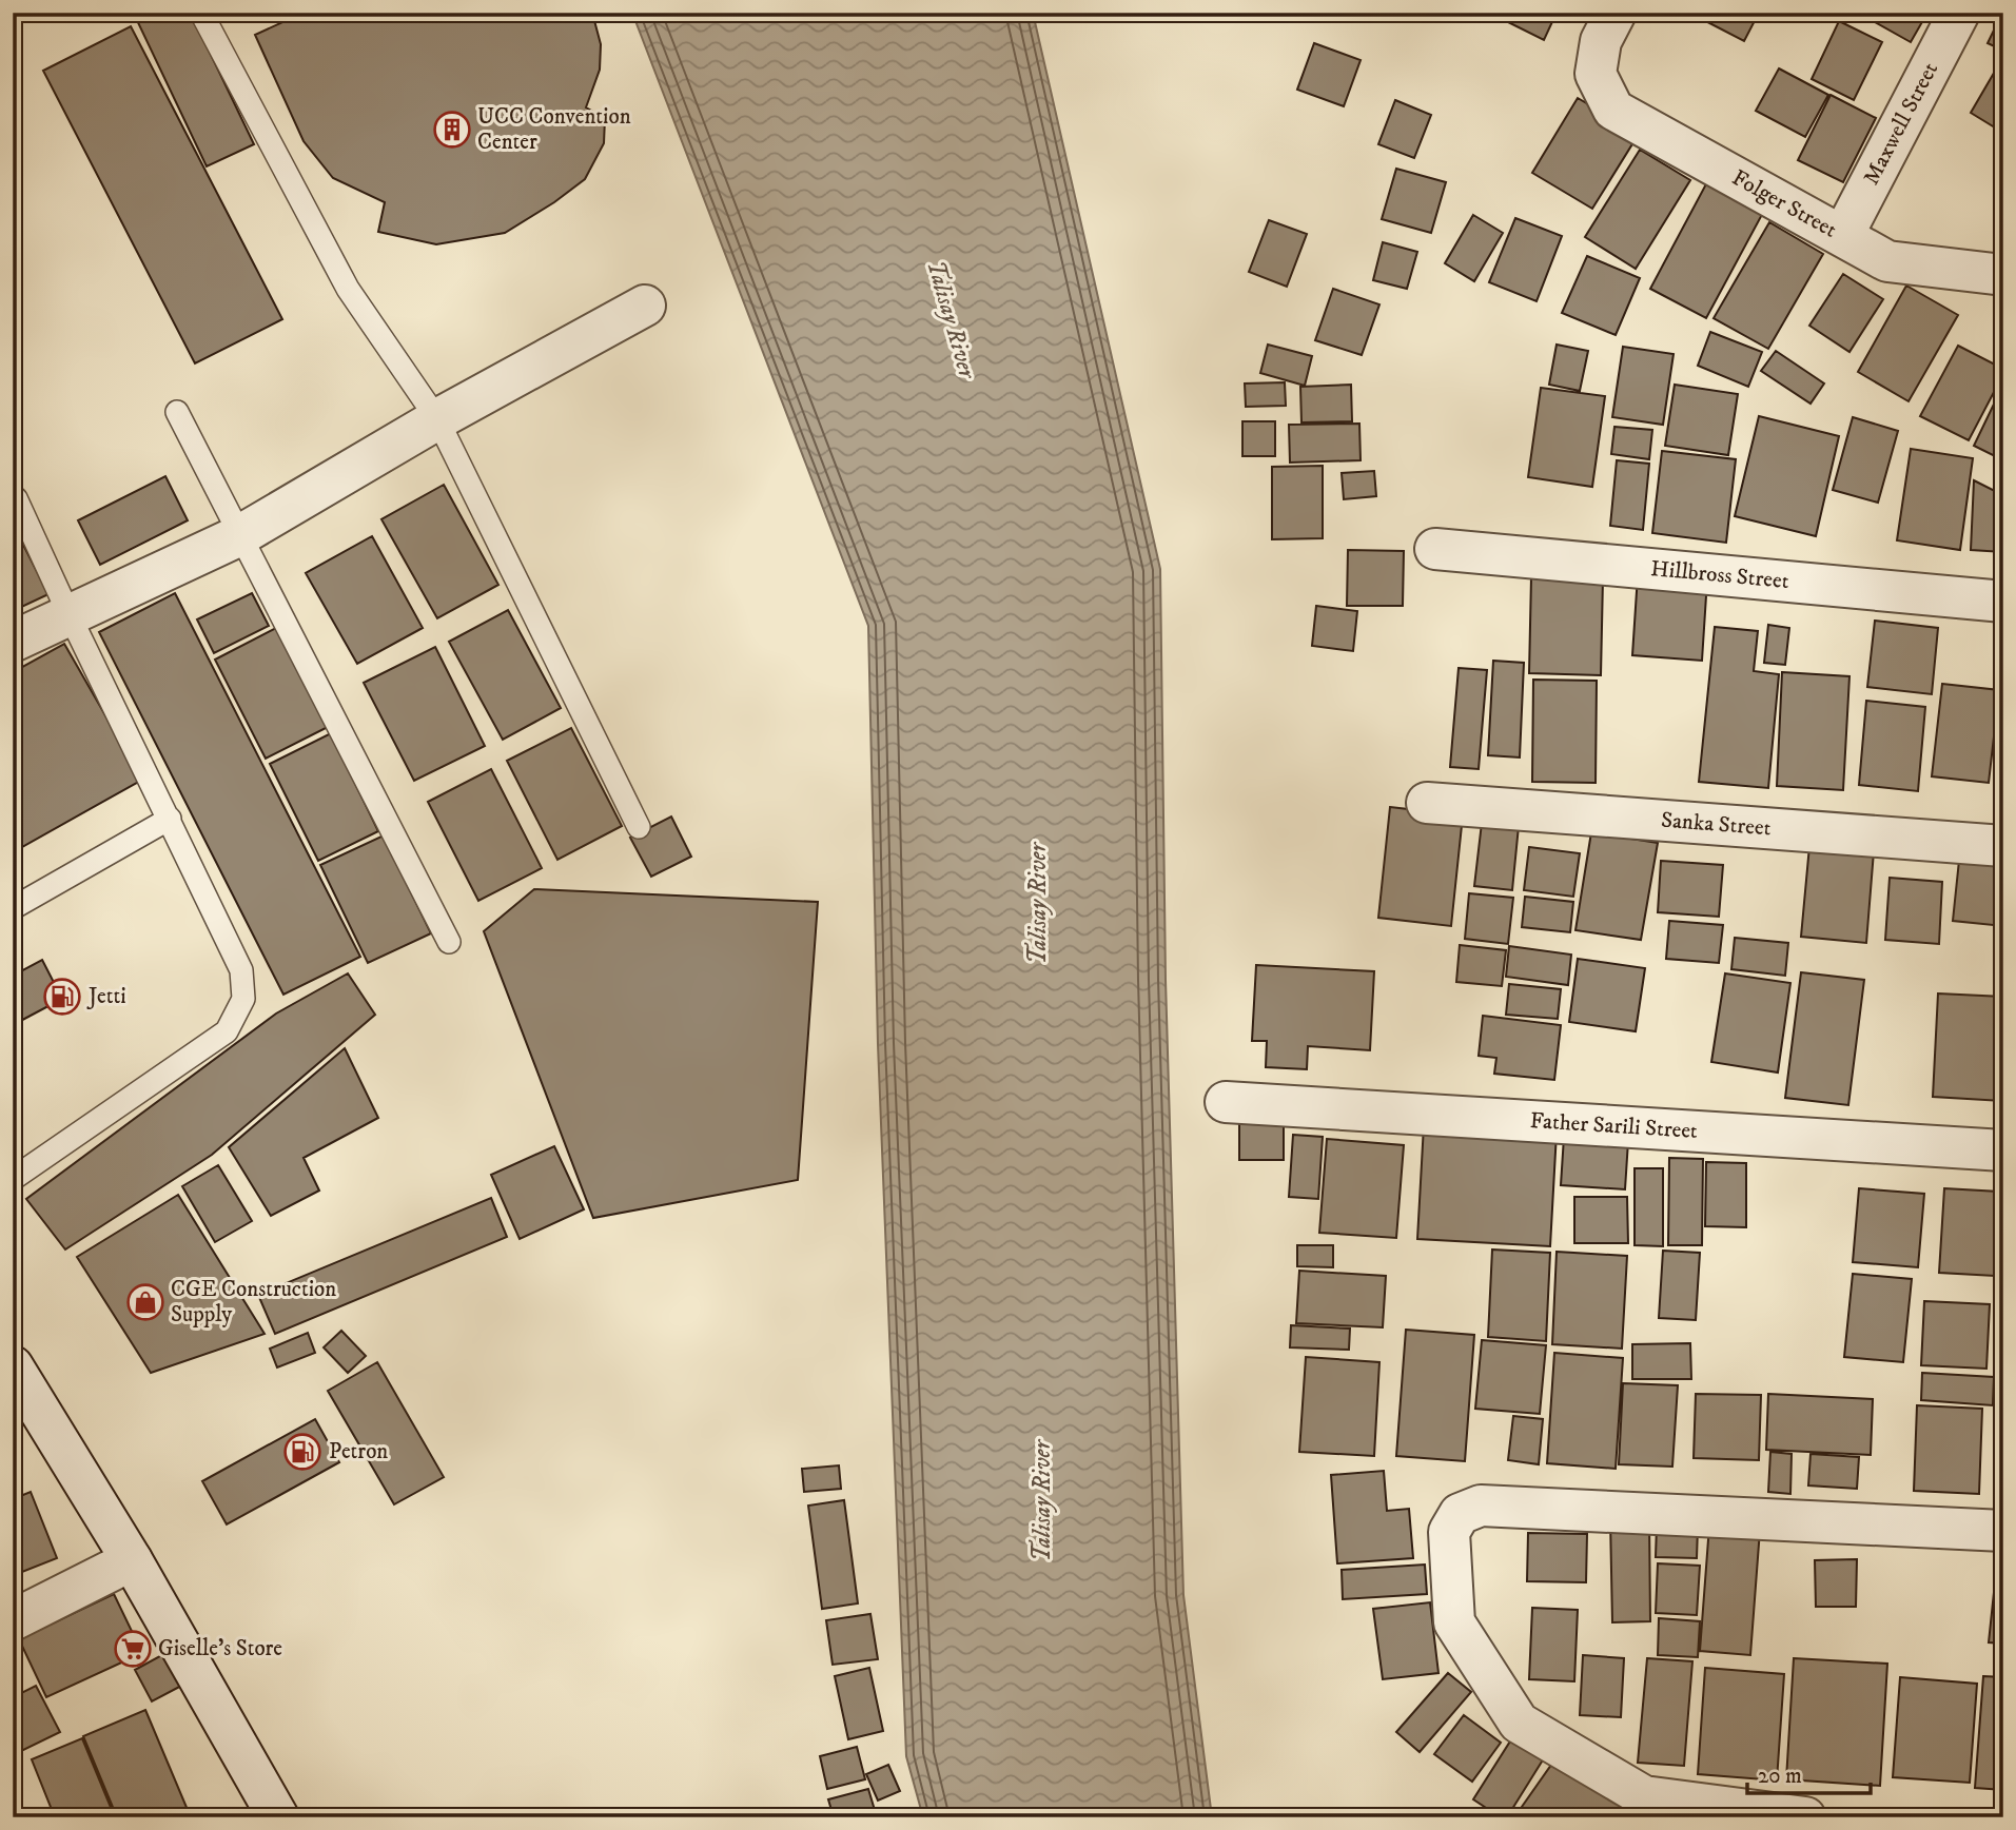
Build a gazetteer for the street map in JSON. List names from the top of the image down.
{
  "streets": {
    "street": [
      "Maxwell Street",
      "Folger Street",
      "Hillbross Street",
      "Sanka Street",
      "Father Sarili Street"
    ]
  },
  "crossings": [
    ["Maxwell Street", "Folger Street"]
  ],
  "water": ["Talisay River"],
  "places": {
    "building": ["UCC Convention Center"],
    "fuel station": ["Jetti", "Petron"],
    "shop": ["CGE Construction Supply"],
    "supermarket": ["Giselle's Store"]
  },
  "scale_bar": "20 m"
}
